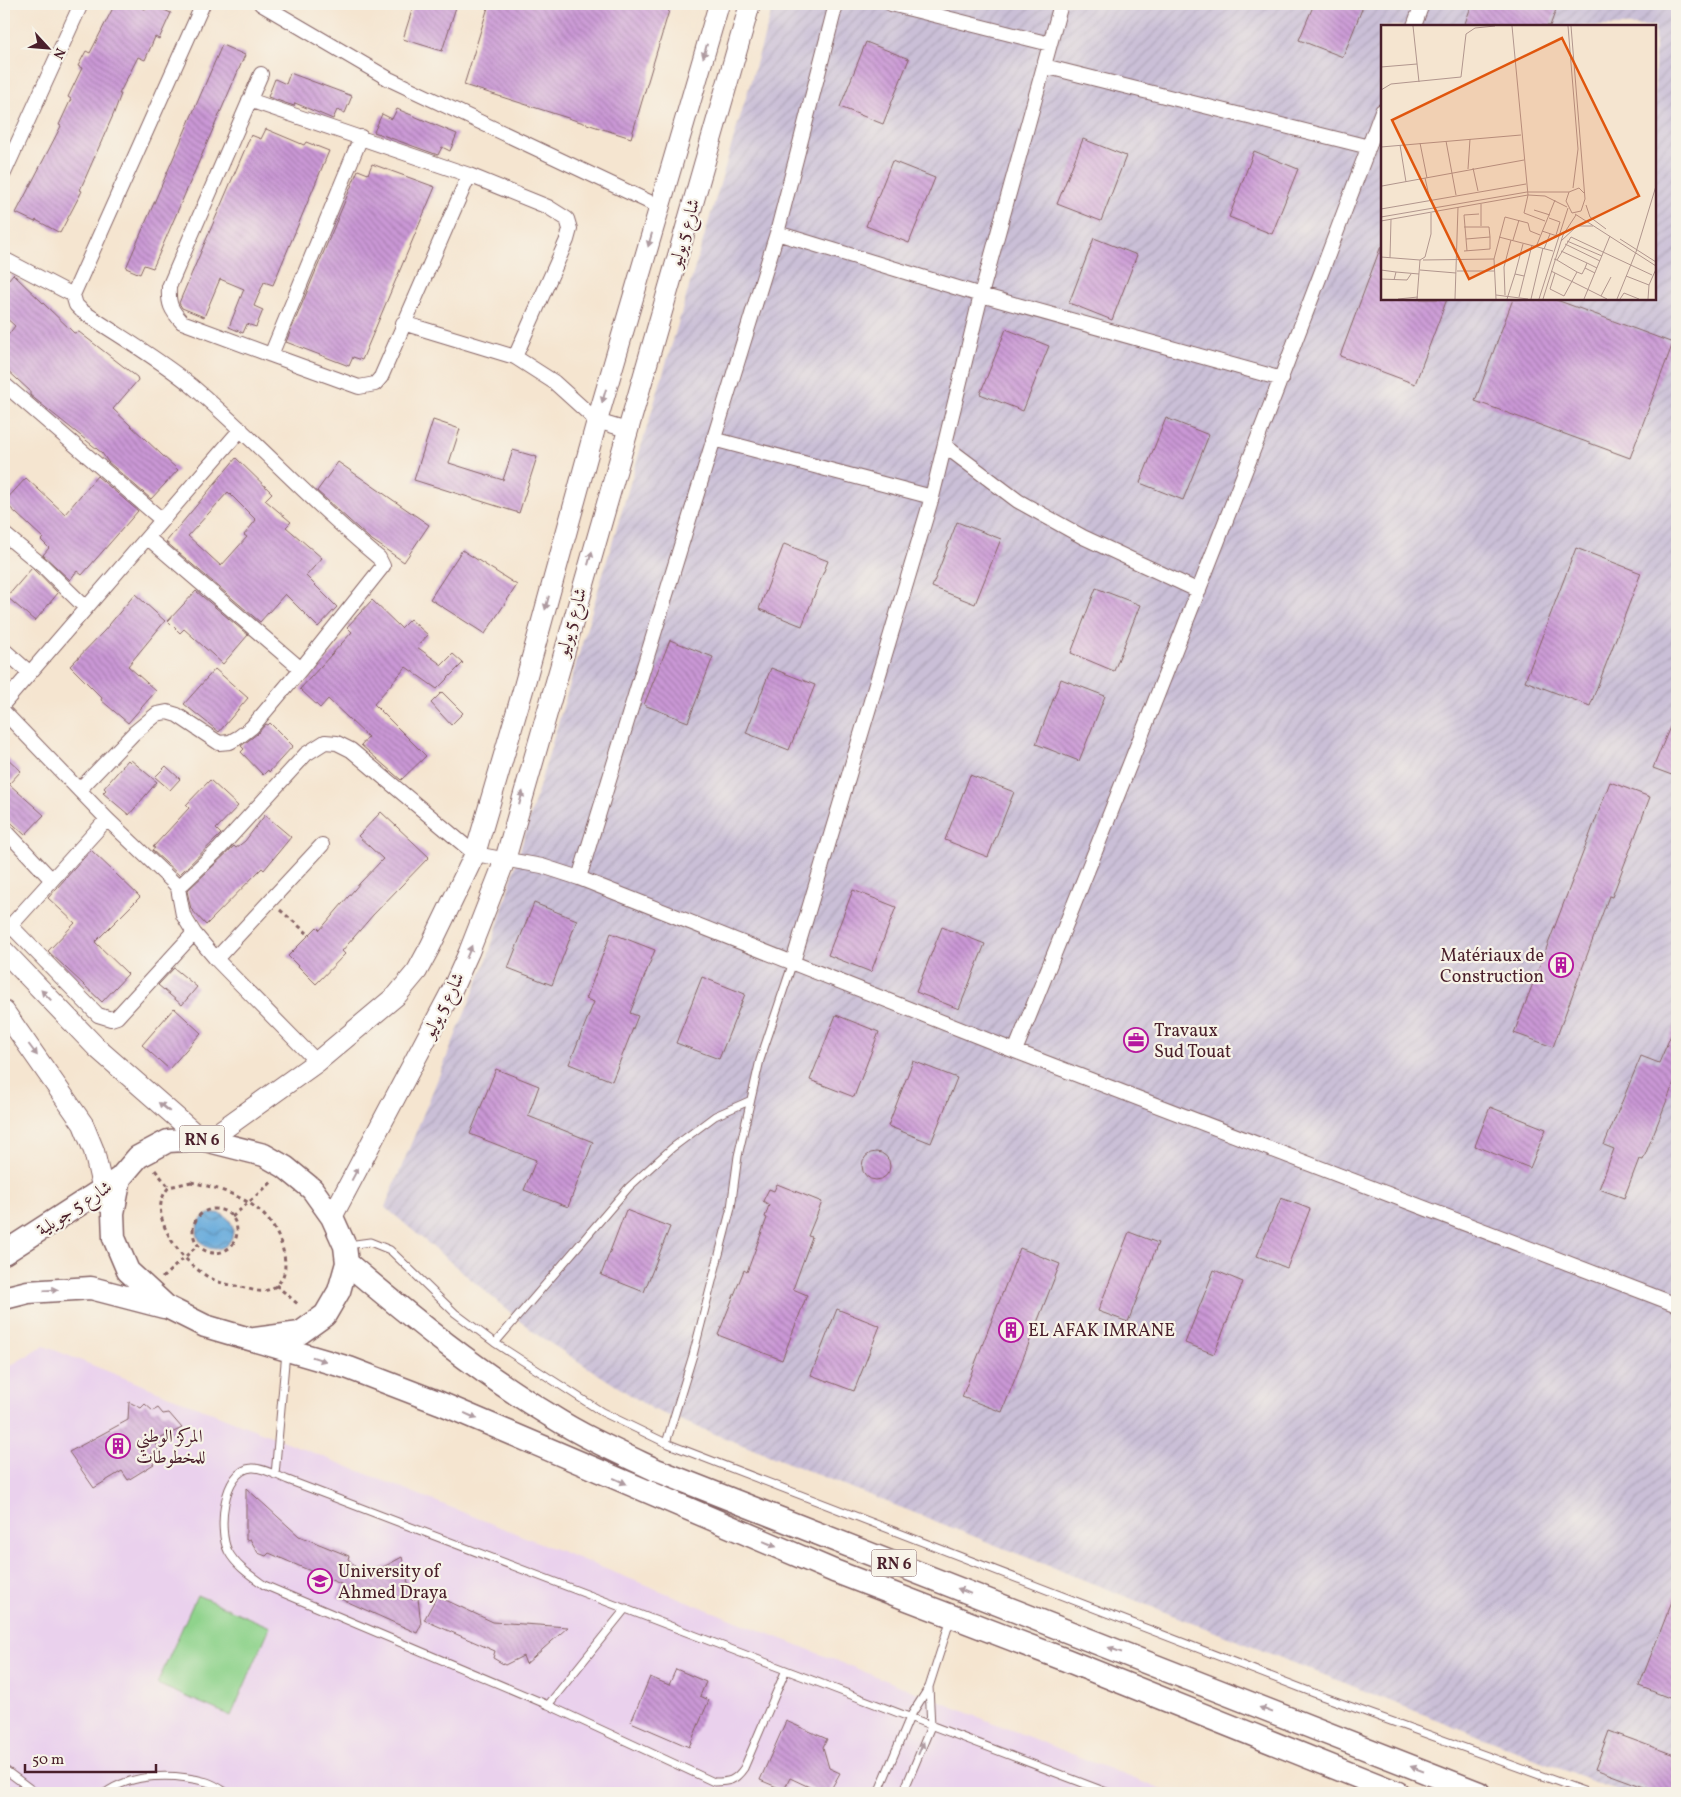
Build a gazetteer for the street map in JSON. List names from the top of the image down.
{
  "streets": {
    "main road": ["شارع 5 يوليو", "RN 6", "شارع 5 جويلية"]
  },
  "crossings": [
    ["شارع 5 يوليو", "RN 6"],
    ["RN 6", "شارع 5 جويلية"]
  ],
  "places": {
    "building": ["Matériaux de Construction", "EL AFAK IMRANE", "المركز الوطني للمخطوطات"],
    "office": ["Travaux Sud Touat"],
    "school or university": ["University of Ahmed Draya"]
  },
  "scale_bar": "50 m",
  "north": "bottom right"
}
